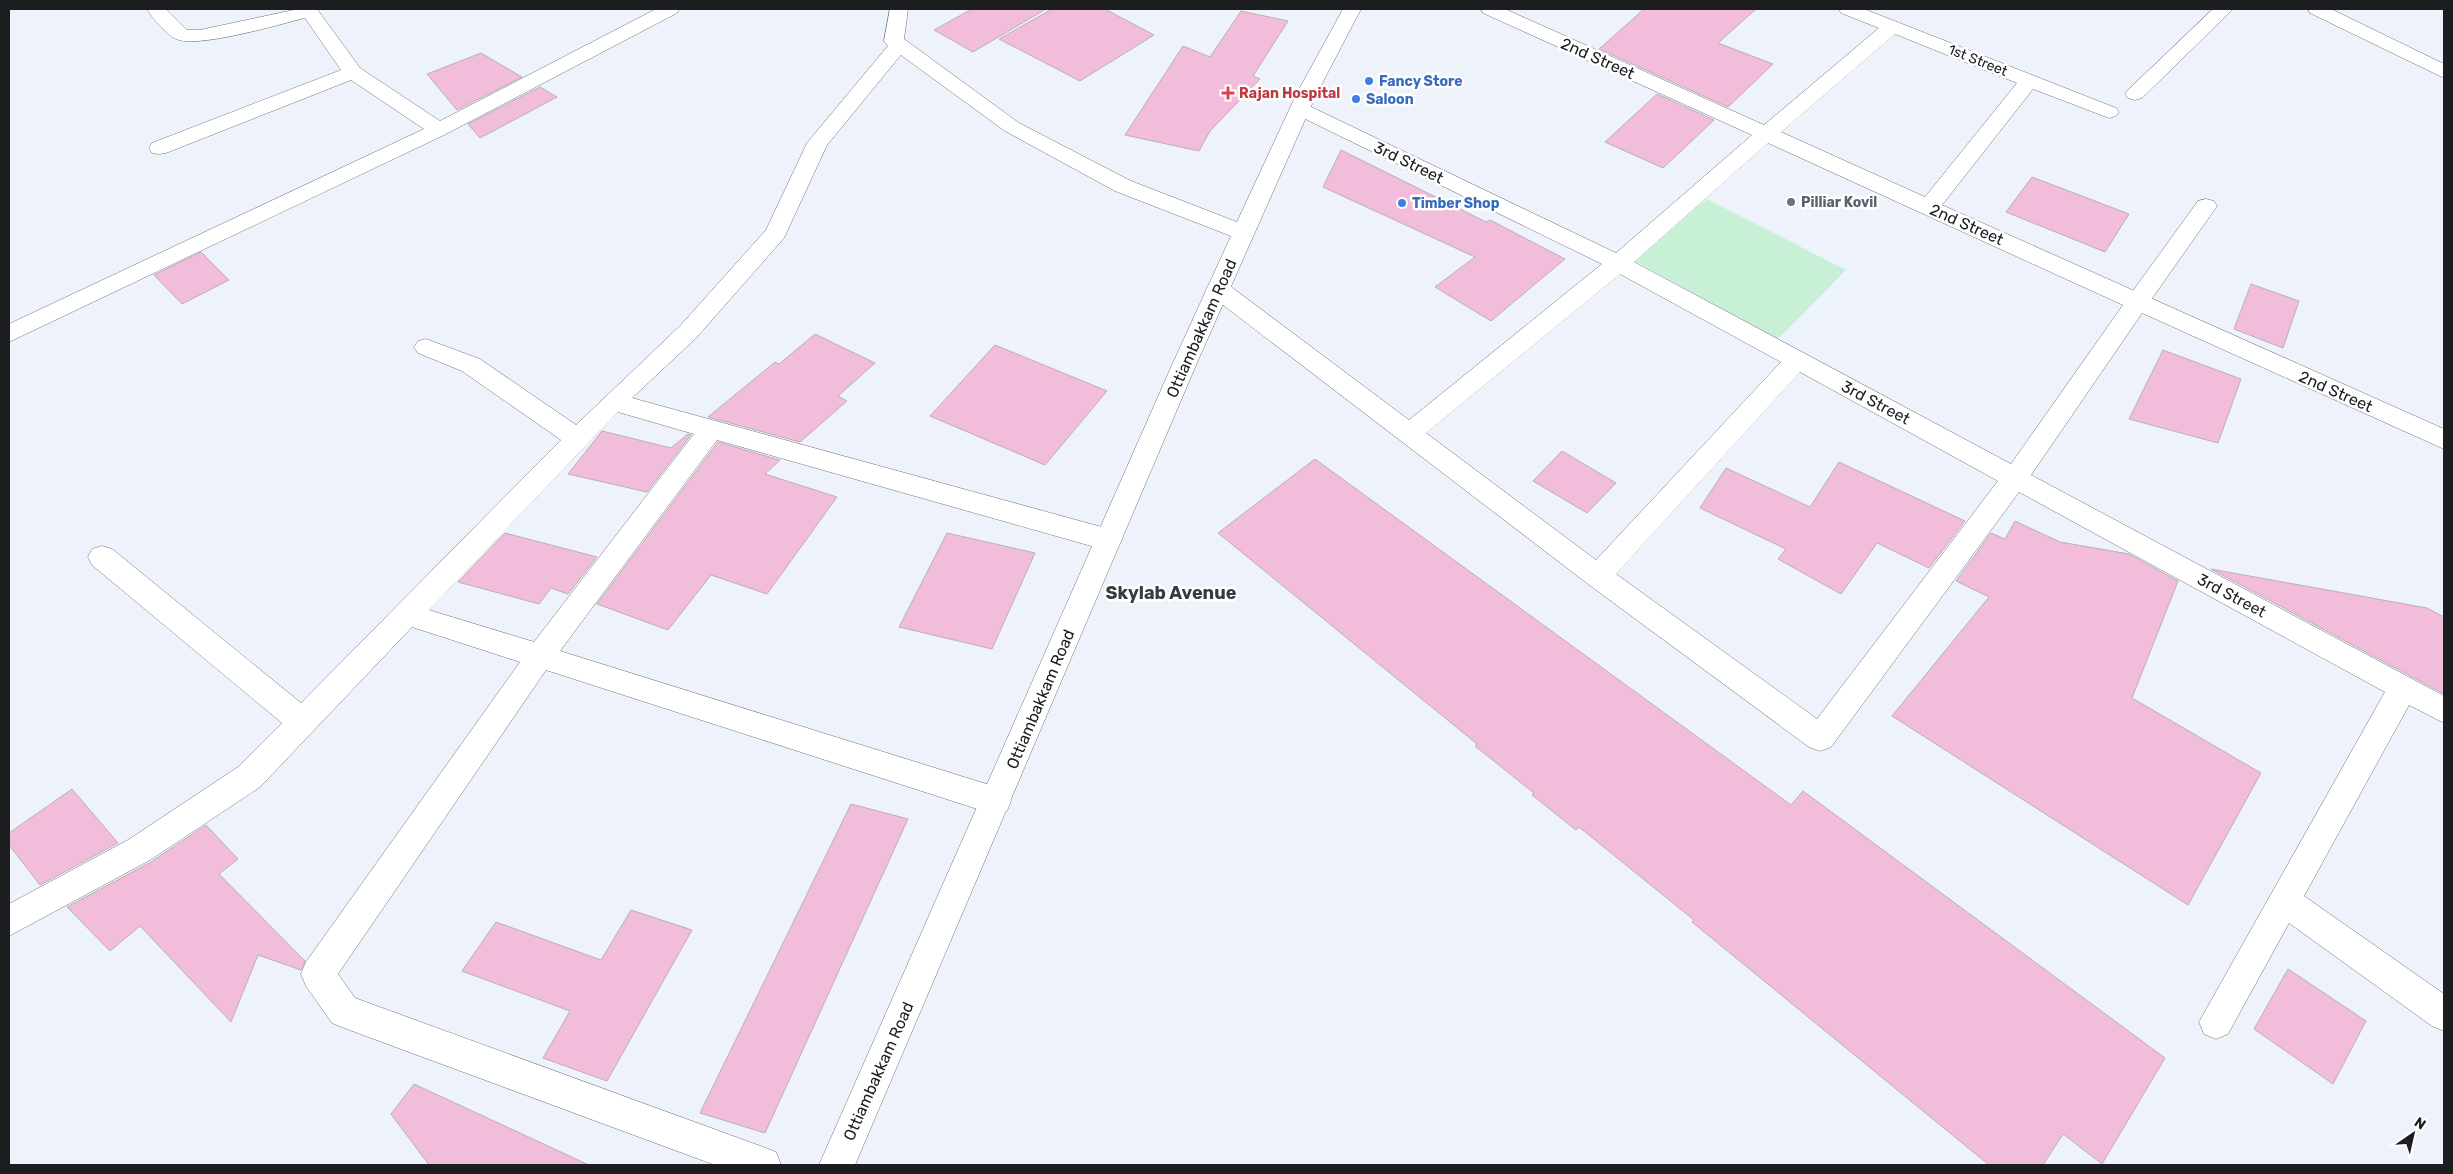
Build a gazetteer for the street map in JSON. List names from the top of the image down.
{
  "streets": {
    "street": [
      "2nd Street",
      "1st Street",
      "3rd Street",
      "Ottiambakkam Road"
    ]
  },
  "crossings": [
    ["3rd Street", "Ottiambakkam Road"]
  ],
  "districts": ["Skylab Avenue"],
  "places": {
    "other": [
      "Fancy Store",
      "Saloon",
      "Pilliar Kovil",
      "Timber Shop"
    ],
    "health": ["Rajan Hospital"]
  },
  "north": "top right"
}
